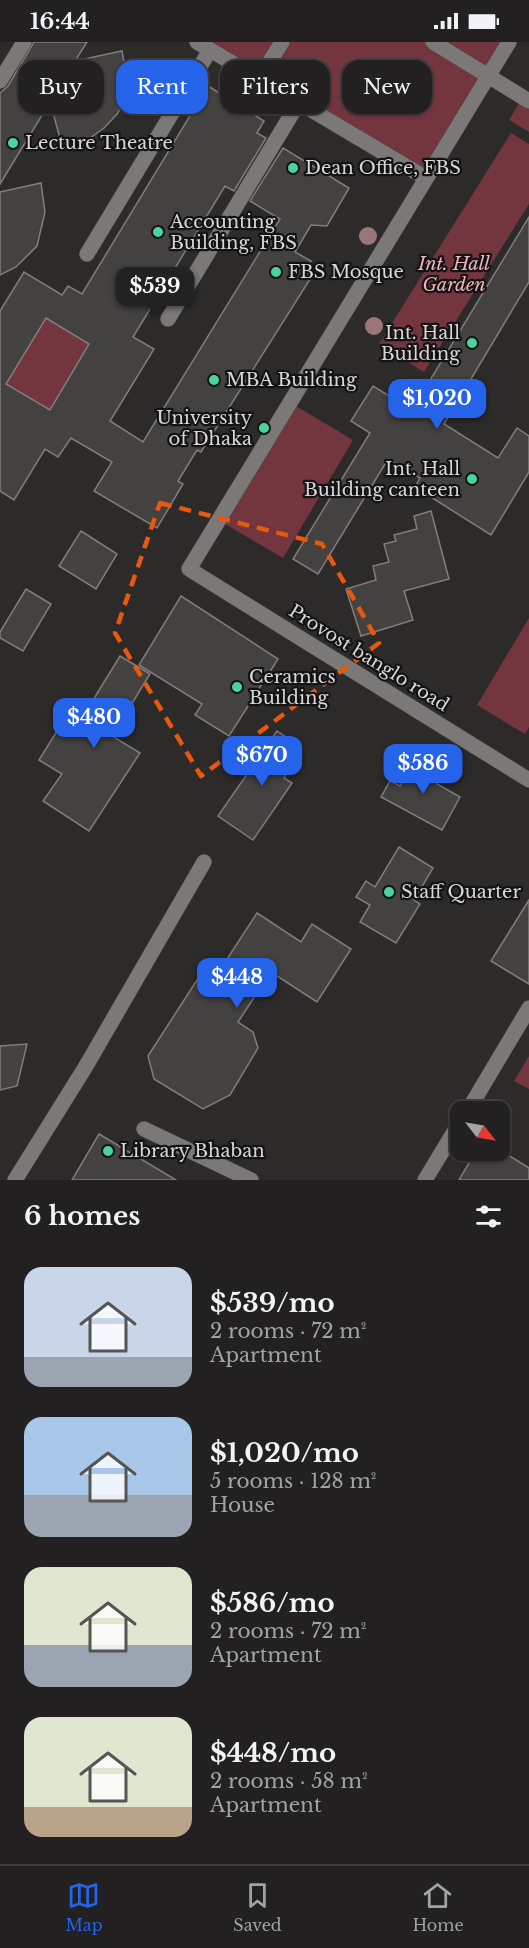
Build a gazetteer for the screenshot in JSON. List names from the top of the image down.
{
  "streets": {
    "street": ["Provost banglo road"]
  },
  "parks": ["Int. Hall Garden"],
  "places": [
    "Lecture Theatre",
    "Dean Office, FBS",
    "Accounting Building, FBS",
    "FBS Mosque",
    "Int. Hall Building",
    "MBA Building",
    "University of Dhaka",
    "Int. Hall Building canteen",
    "Ceramics Building",
    "Staff Quarter",
    "Library Bhaban"
  ],
  "north": "bottom right",
  "page": {
    "status": "16:44",
    "chip": [
      "Buy",
      "Rent",
      "Filters",
      "New"
    ],
    "price": [
      "$539",
      "$1,020",
      "$480",
      "$670",
      "$586",
      "$448"
    ],
    "heading": "6 homes",
    "list": [
      {
        "name": "$539/mo",
        "note": "2 rooms · 72 m² · Apartment"
      },
      {
        "name": "$1,020/mo",
        "note": "5 rooms · 128 m² · House"
      },
      {
        "name": "$586/mo",
        "note": "2 rooms · 72 m² · Apartment"
      },
      {
        "name": "$448/mo",
        "note": "2 rooms · 58 m² · Apartment"
      }
    ],
    "tabs": ["Map", "Saved", "Home"]
  }
}
